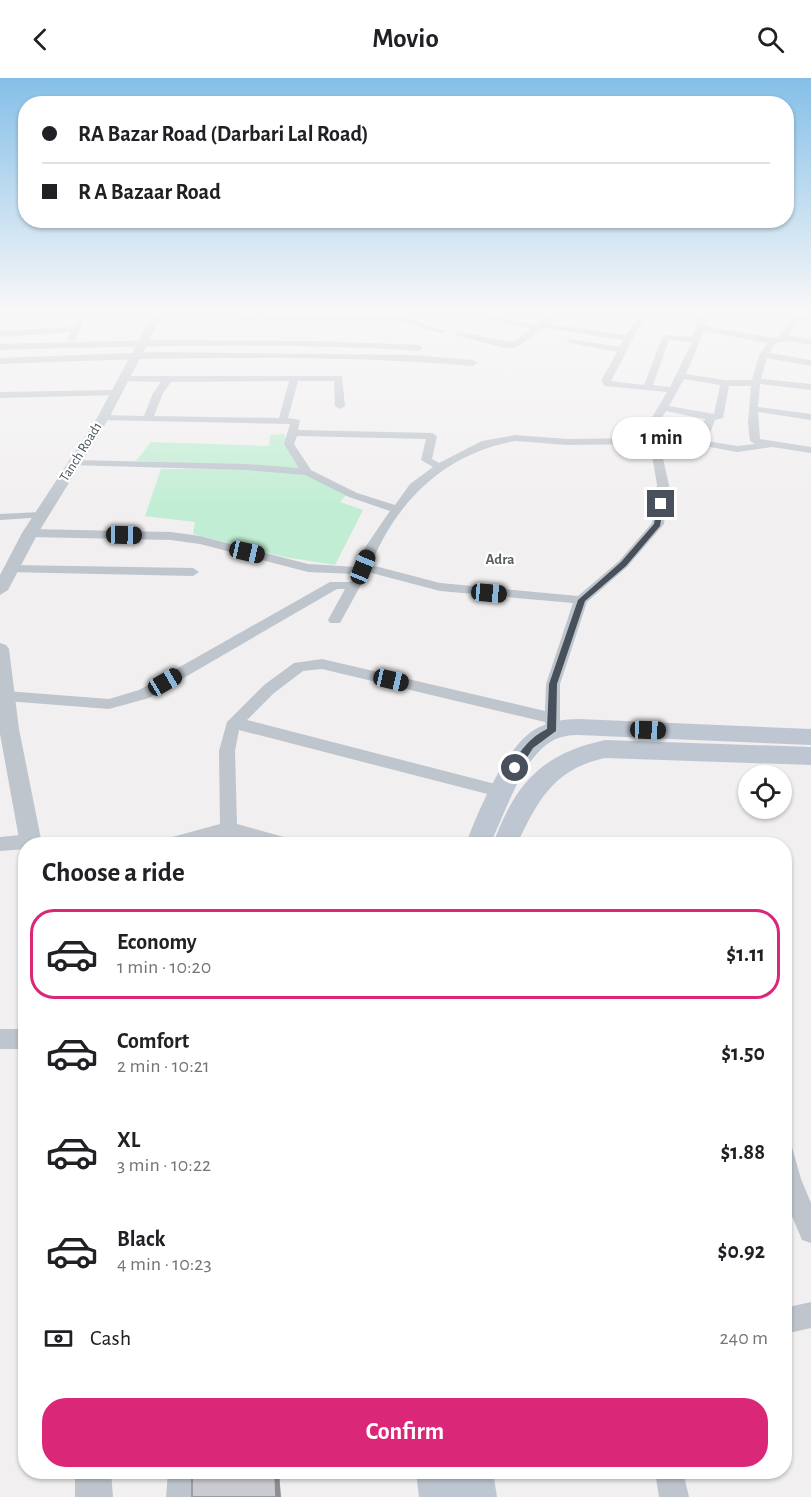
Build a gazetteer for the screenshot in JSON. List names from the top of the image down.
{
  "streets": {
    "street": ["Tanch Road1"]
  },
  "districts": ["Adra"],
  "page": {
    "header": "Movio",
    "banner": ["RA Bazar Road (Darbari Lal Road)", "R A Bazaar Road"],
    "bubble": "1 min",
    "heading": "Choose a ride",
    "list": [
      {
        "name": "Economy",
        "note": "1 min · 10:20",
        "value": "$1.11"
      },
      {
        "name": "Comfort",
        "note": "2 min · 10:21",
        "value": "$1.50"
      },
      {
        "name": "XL",
        "note": "3 min · 10:22",
        "value": "$1.88"
      },
      {
        "name": "Black",
        "note": "4 min · 10:23",
        "value": "$0.92"
      }
    ],
    "pay": ["Cash", "240 m"],
    "buttons": "Confirm"
  }
}
